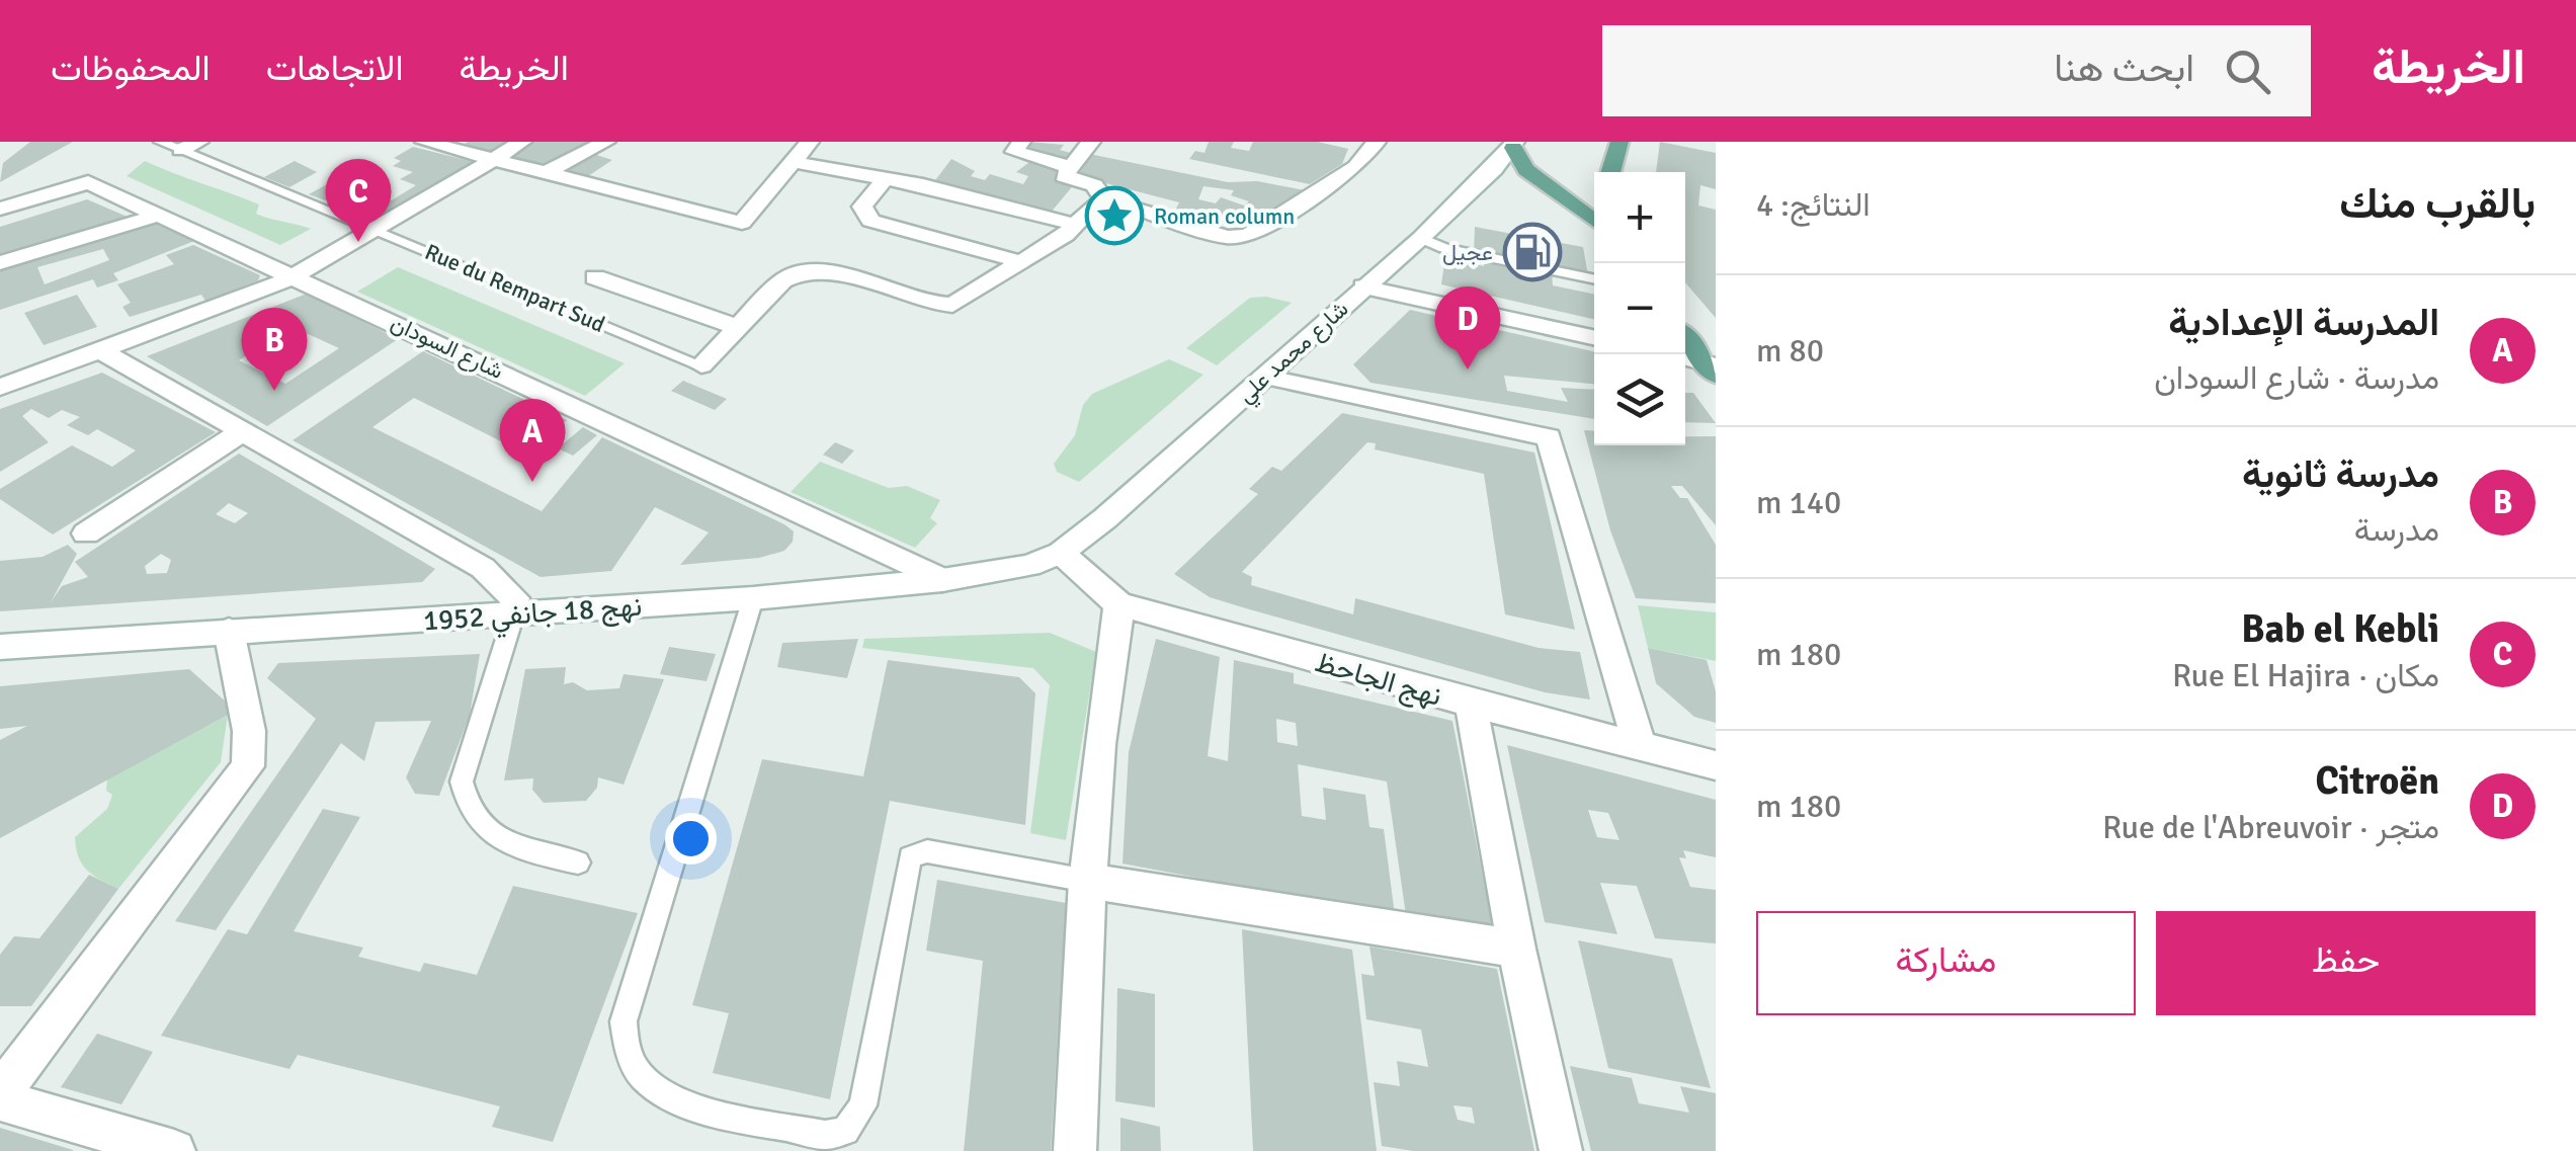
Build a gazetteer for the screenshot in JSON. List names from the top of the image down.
{
  "streets": {
    "street": [
      "شارع السودان",
      "شارع محمد علي",
      "نهج 18 جانفي 1952",
      "نهج الجاحظ"
    ],
    "lane": ["Rue du Rempart Sud"]
  },
  "crossings": [
    ["شارع السودان", "نهج 18 جانفي 1952"],
    ["شارع محمد علي", "نهج 18 جانفي 1952"],
    ["شارع محمد علي", "نهج الجاحظ"],
    ["نهج 18 جانفي 1952", "نهج الجاحظ"]
  ],
  "places": {
    "place": ["Roman column"],
    "fuel station": ["عجيل"]
  },
  "page": {
    "header": "الخريطة",
    "search": "ابحث هنا",
    "nav": ["الخريطة", "الاتجاهات", "المحفوظات"],
    "heading": ["بالقرب منك", "النتائج: 4"],
    "pins": [
      "C",
      "D",
      "B",
      "A"
    ],
    "map_buttons": ["+", "−"],
    "list": [
      {
        "mark": "A",
        "name": "المدرسة الإعدادية",
        "note": "مدرسة · شارع السودان",
        "value": "80 m"
      },
      {
        "mark": "B",
        "name": "مدرسة ثانوية",
        "note": "مدرسة",
        "value": "140 m"
      },
      {
        "mark": "C",
        "name": "Bab el Kebli",
        "note": "مكان · Rue El Hajira",
        "value": "180 m"
      },
      {
        "mark": "D",
        "name": "Citroën",
        "note": "متجر · Rue de l'Abreuvoir",
        "value": "180 m"
      }
    ],
    "buttons": ["حفظ", "مشاركة"]
  }
}
